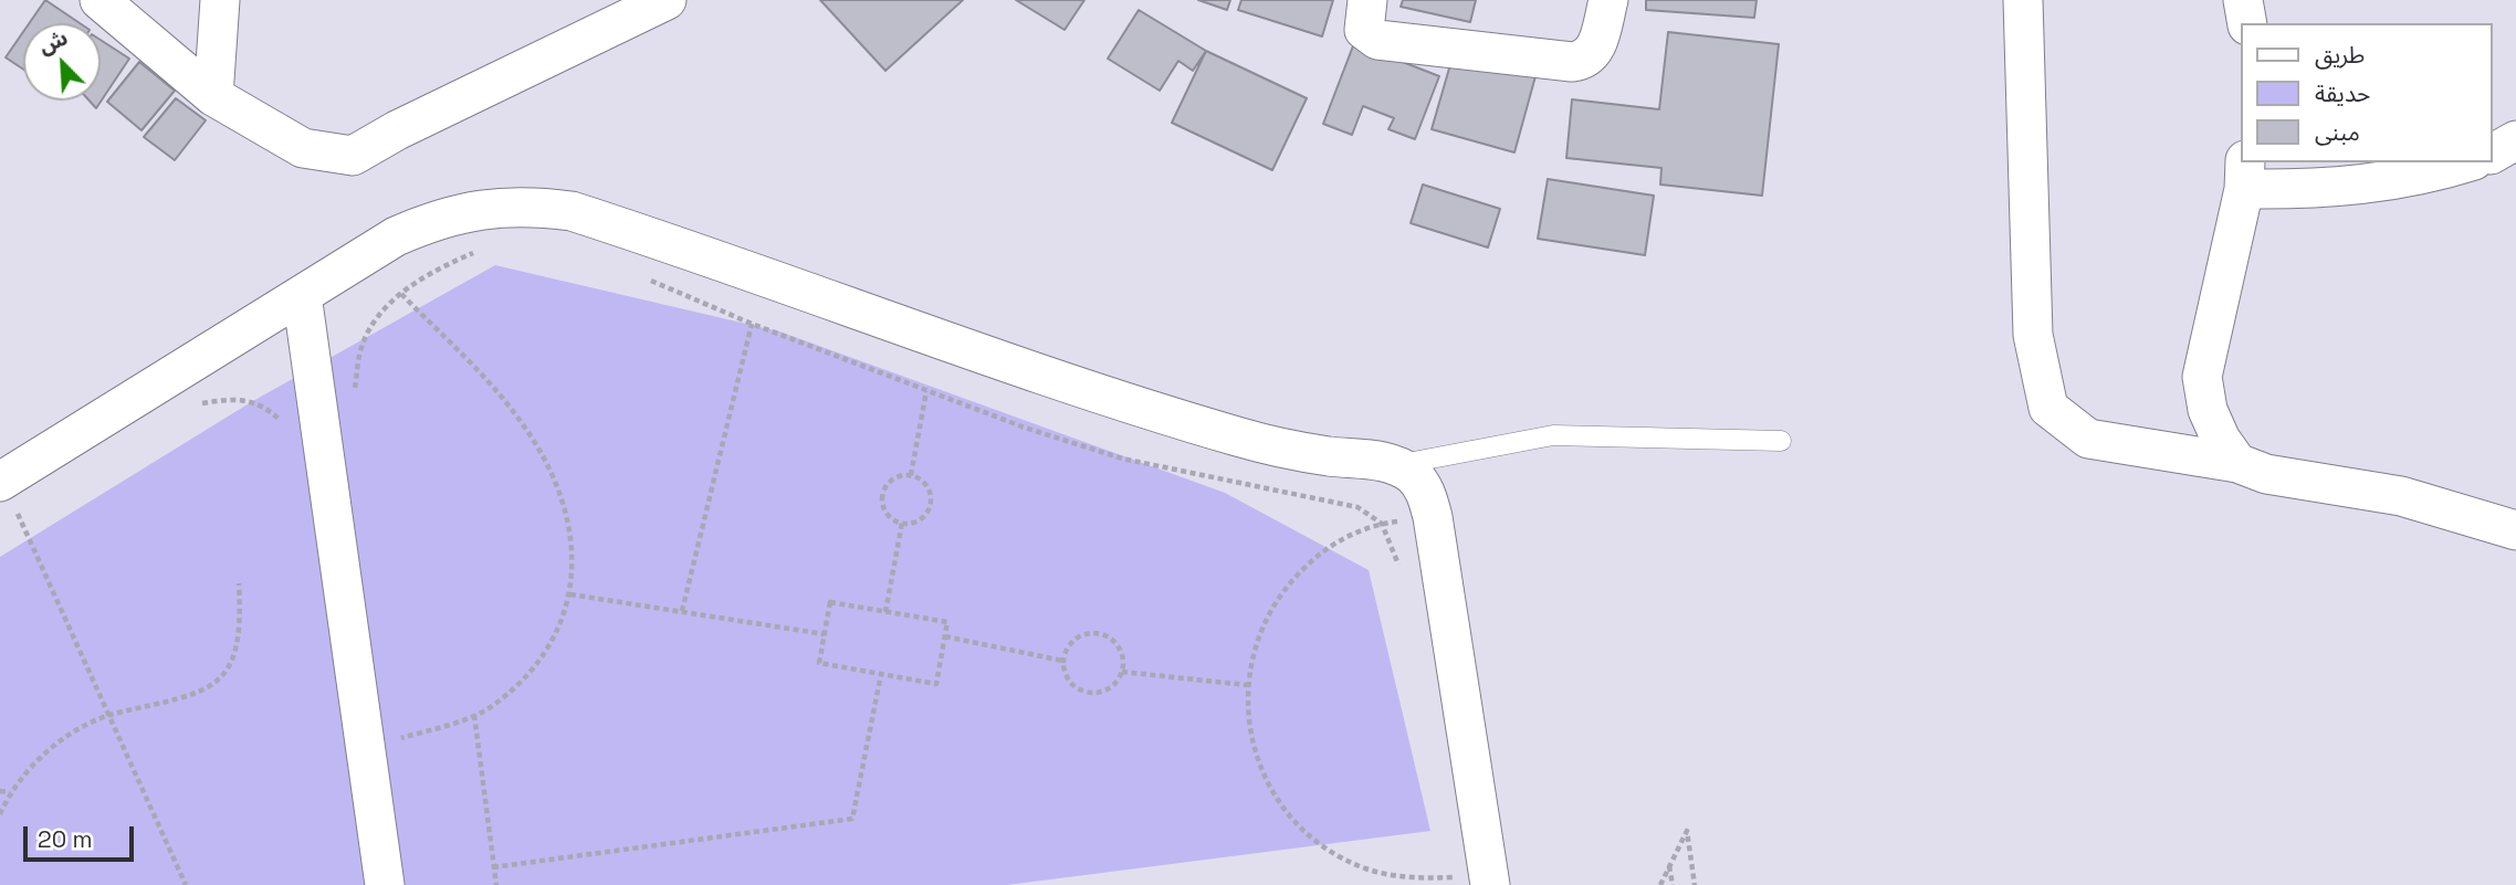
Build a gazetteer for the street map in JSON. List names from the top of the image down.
{
  "legend": ["طريق", "حديقة", "مبنى"],
  "scale_bar": "20 m",
  "north": "top left"
}
